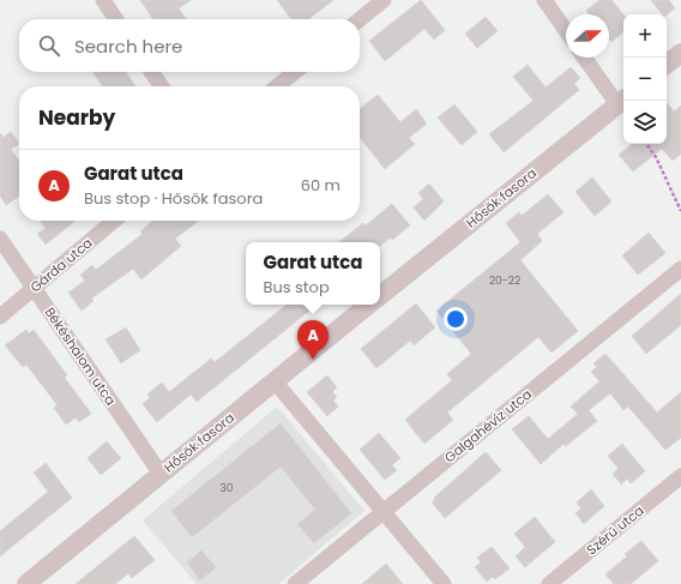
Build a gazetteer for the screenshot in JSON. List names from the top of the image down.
{
  "streets": {
    "street": [
      "Hősök fasora",
      "Gárda utca",
      "Békéshalom utca",
      "Galgahévíz utca",
      "Szérű utca"
    ]
  },
  "crossings": [
    ["Hősök fasora", "Békéshalom utca"],
    ["Gárda utca", "Békéshalom utca"]
  ],
  "house_numbers": ["20-22", "30"],
  "north": "right",
  "page": {
    "map_buttons": ["+", "−"],
    "search": "Search here",
    "heading": "Nearby",
    "list": [
      {
        "mark": "A",
        "name": "Garat utca",
        "note": "Bus stop · Hősök fasora",
        "value": "60 m"
      }
    ],
    "popup": ["Garat utca", "Bus stop"],
    "pins": "A"
  }
}
